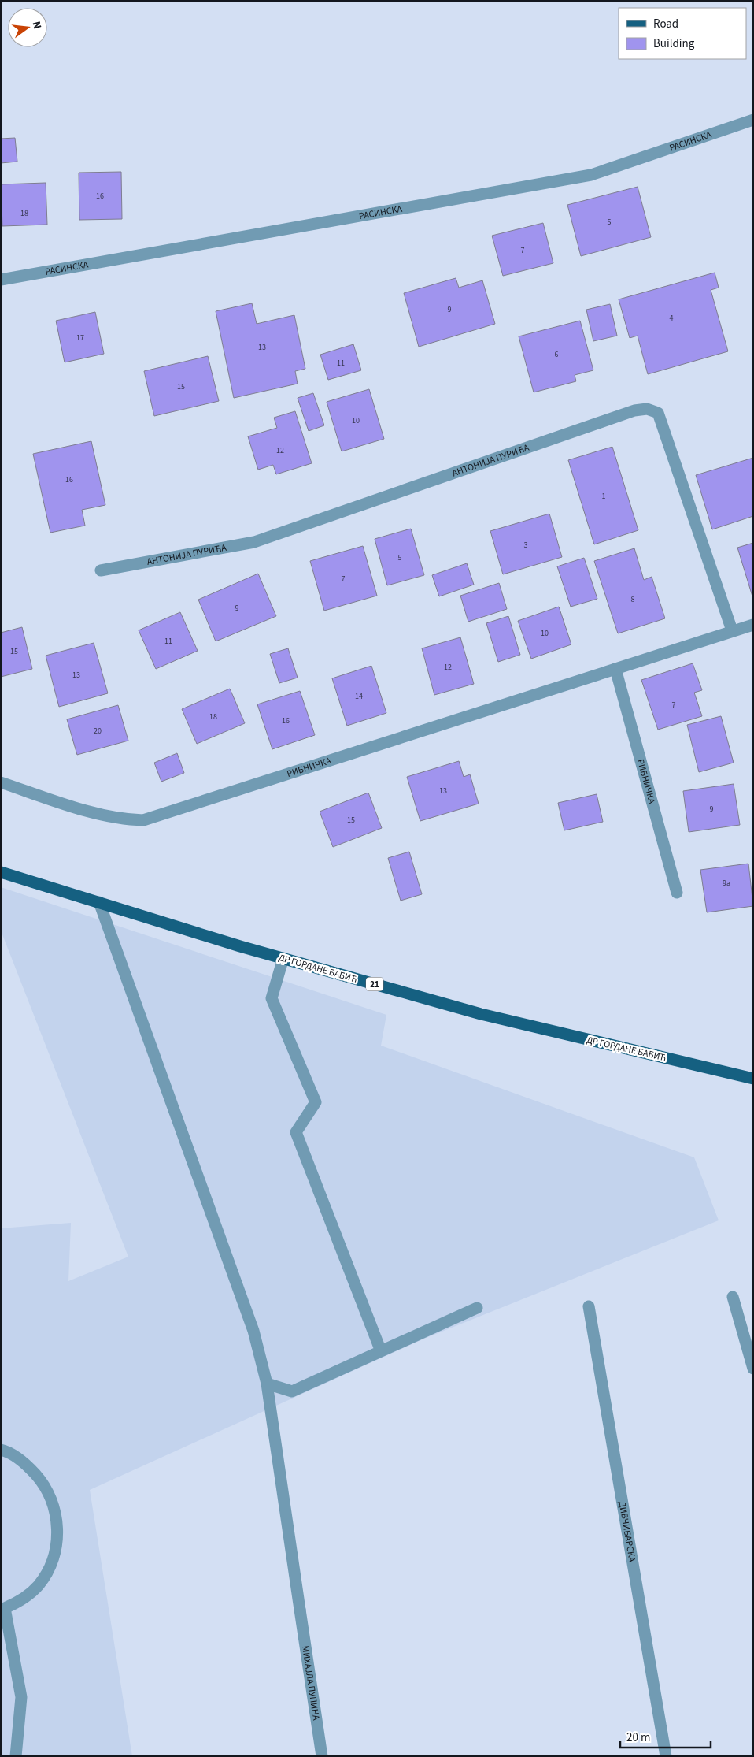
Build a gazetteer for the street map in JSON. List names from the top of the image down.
{
  "streets": {
    "main road": ["ДР ГОРДАНЕ БАБИЋ", "21"],
    "street": [
      "РАСИНСКА",
      "АНТОНИЈА ПУРИЋА",
      "РИБНИЧКА",
      "ДИВЧИБАРСКА",
      "МИХАЈЛА ПУПИНА"
    ]
  },
  "crossings": [
    ["АНТОНИЈА ПУРИЋА", "РИБНИЧКА"],
    ["ДР ГОРДАНЕ БАБИЋ", "МИХАЈЛА ПУПИНА"]
  ],
  "house_numbers": [
    "16",
    "18",
    "5",
    "7",
    "9",
    "4",
    "17",
    "13",
    "6",
    "11",
    "15",
    "10",
    "12",
    "16",
    "1",
    "3",
    "5",
    "7",
    "8",
    "9",
    "10",
    "11",
    "15",
    "12",
    "13",
    "14",
    "7",
    "18",
    "16",
    "20",
    "13",
    "9",
    "15",
    "9a"
  ],
  "legend": ["Road", "Building"],
  "scale_bar": "20 m",
  "north": "right"
}
